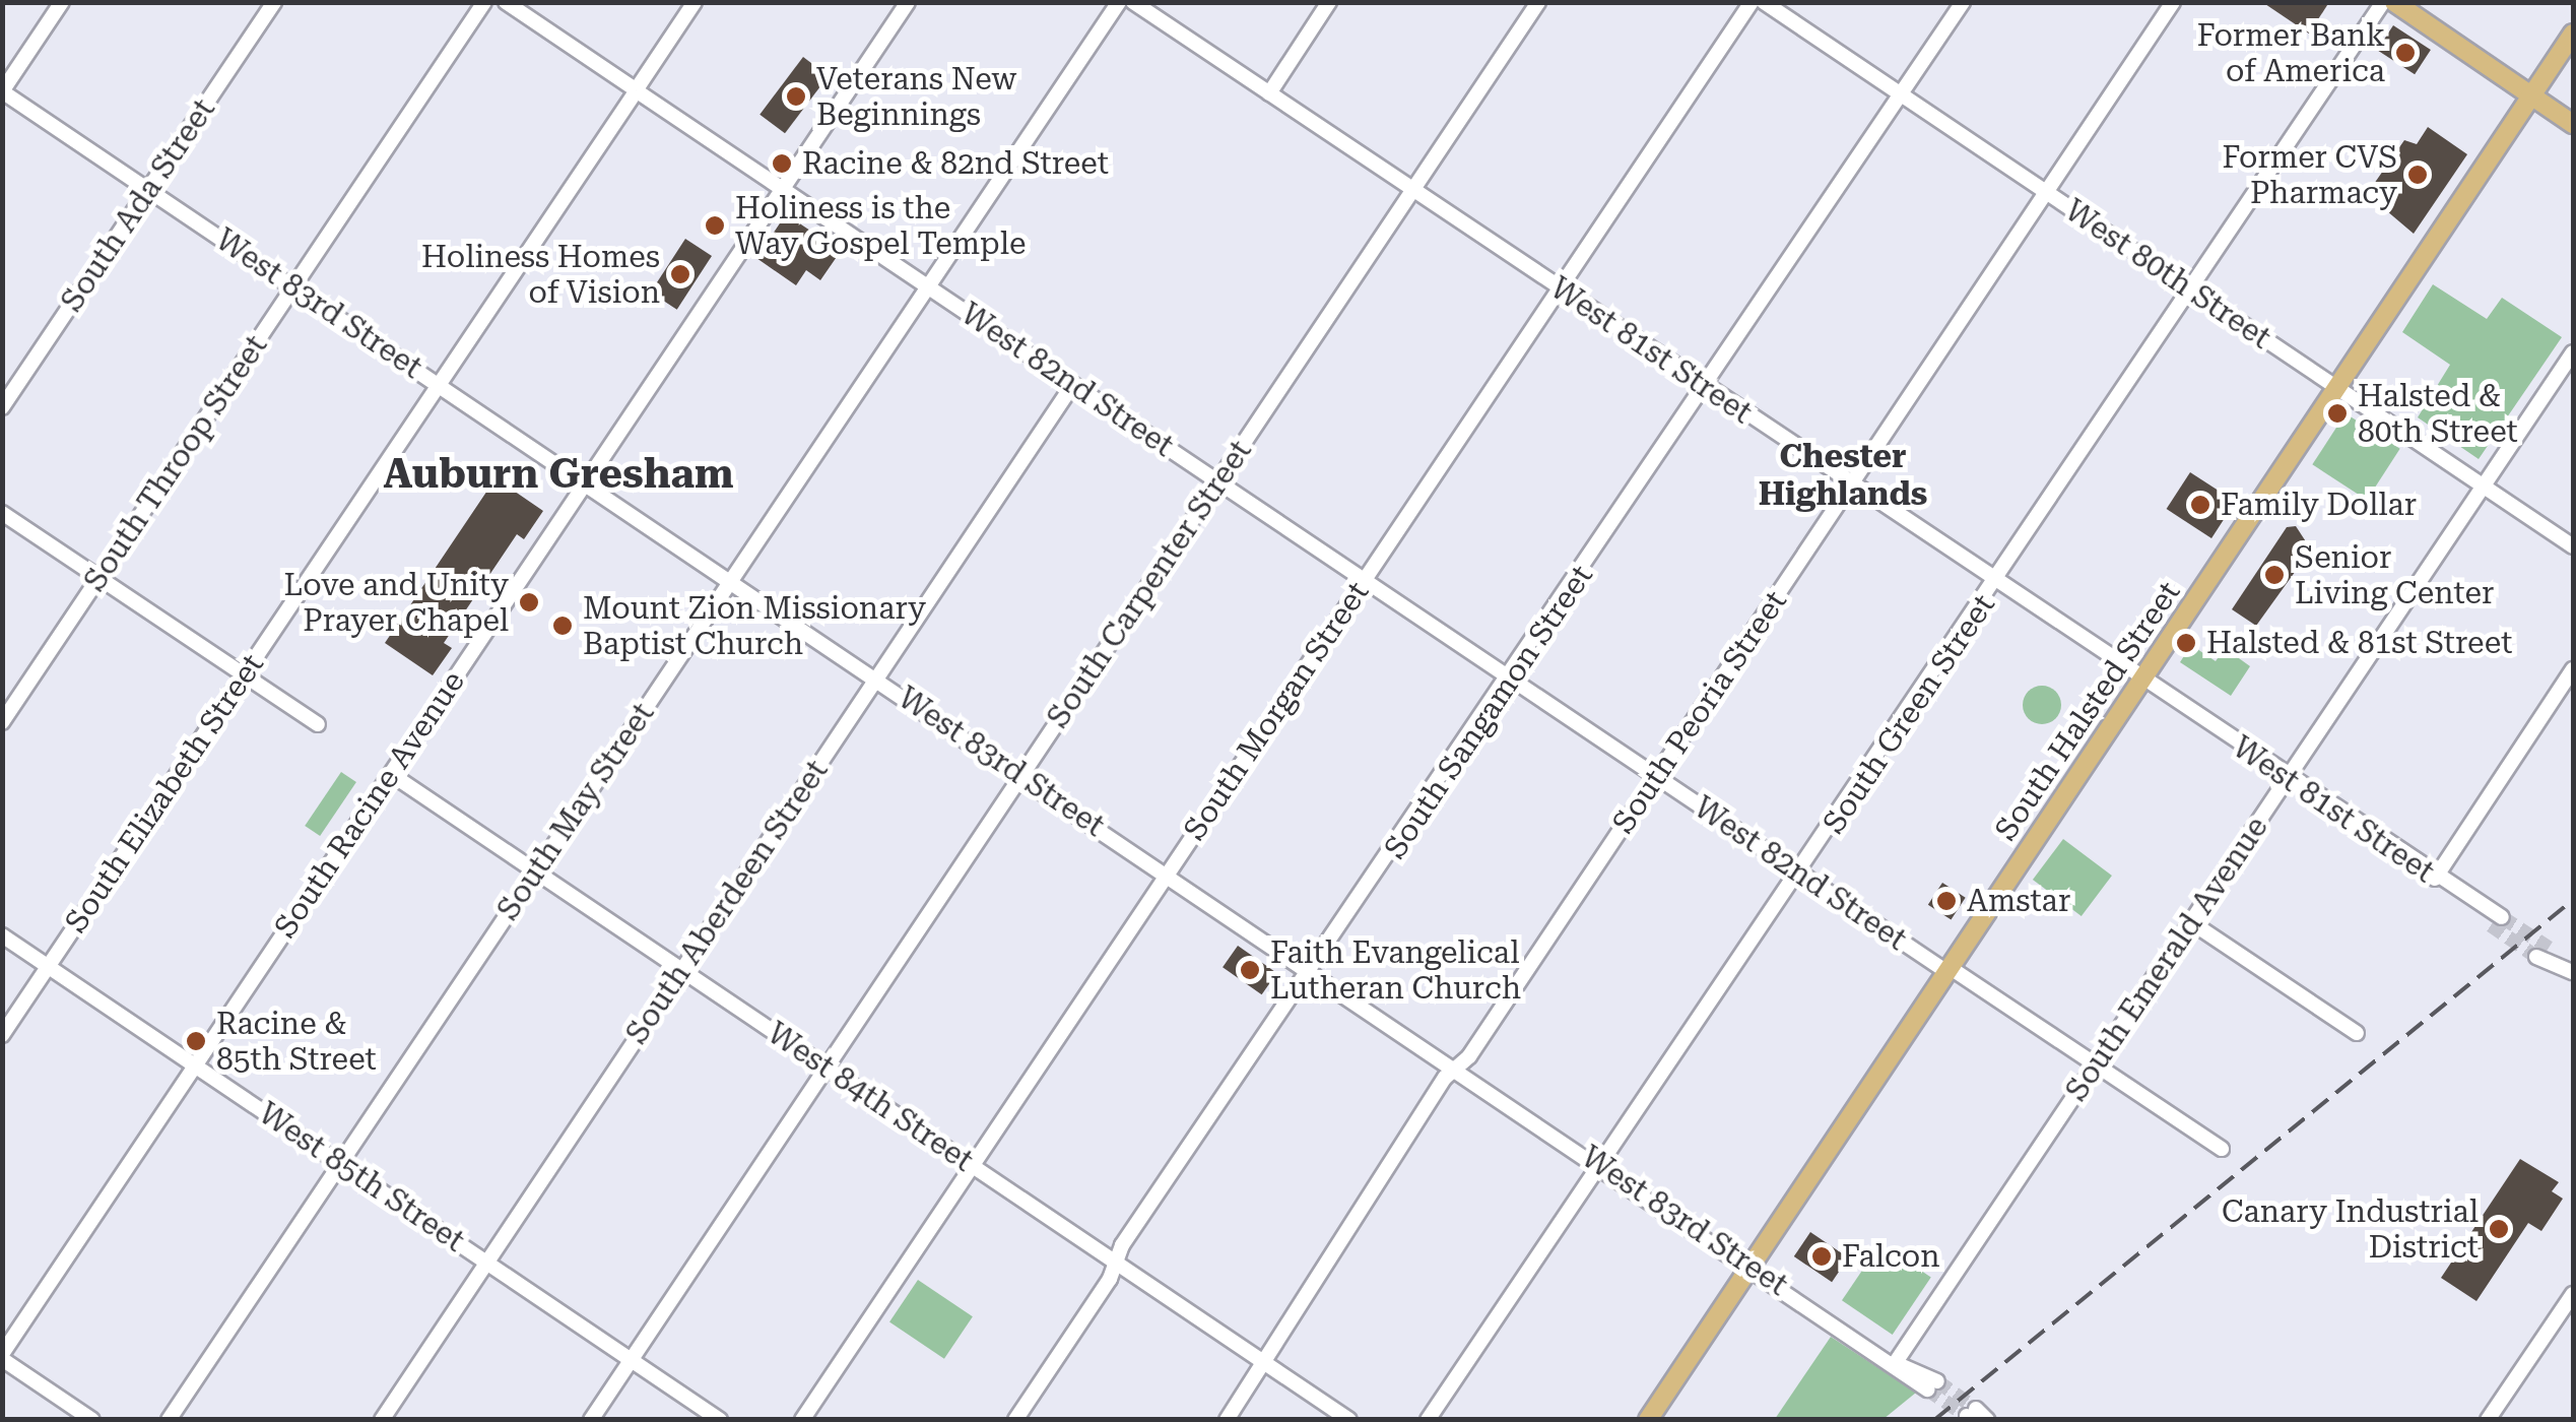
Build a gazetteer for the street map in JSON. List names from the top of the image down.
{
  "streets": {
    "main road": ["South Halsted Street"],
    "street": [
      "South Ada Street",
      "West 80th Street",
      "West 83rd Street",
      "West 81st Street",
      "West 82nd Street",
      "South Throop Street",
      "South Carpenter Street",
      "South Morgan Street",
      "South Sangamon Street",
      "South Peoria Street",
      "South Green Street",
      "South Elizabeth Street",
      "South Racine Avenue",
      "South May Street",
      "South Aberdeen Street",
      "South Emerald Avenue",
      "West 84th Street",
      "West 85th Street"
    ]
  },
  "crossings": [
    ["South Ada Street", "West 83rd Street"],
    ["West 80th Street", "South Halsted Street"],
    ["West 80th Street", "South Sangamon Street"],
    ["West 80th Street", "South Peoria Street"],
    ["West 80th Street", "South Green Street"],
    ["West 80th Street", "South Emerald Avenue"],
    ["West 83rd Street", "South Throop Street"],
    ["West 83rd Street", "South Carpenter Street"],
    ["West 83rd Street", "South Morgan Street"],
    ["West 83rd Street", "South Halsted Street"],
    ["West 83rd Street", "South Sangamon Street"],
    ["West 83rd Street", "South Peoria Street"],
    ["West 83rd Street", "South Green Street"],
    ["West 83rd Street", "South Elizabeth Street"],
    ["West 83rd Street", "South Racine Avenue"],
    ["West 83rd Street", "South May Street"],
    ["West 83rd Street", "South Aberdeen Street"],
    ["West 83rd Street", "South Emerald Avenue"],
    ["West 81st Street", "South Carpenter Street"],
    ["West 81st Street", "South Morgan Street"],
    ["West 81st Street", "South Halsted Street"],
    ["West 81st Street", "South Sangamon Street"],
    ["West 81st Street", "South Peoria Street"],
    ["West 81st Street", "South Green Street"],
    ["West 81st Street", "South Emerald Avenue"],
    ["West 82nd Street", "South Carpenter Street"],
    ["West 82nd Street", "South Morgan Street"],
    ["West 82nd Street", "South Halsted Street"],
    ["West 82nd Street", "South Sangamon Street"],
    ["West 82nd Street", "South Peoria Street"],
    ["West 82nd Street", "South Green Street"],
    ["West 82nd Street", "South Elizabeth Street"],
    ["West 82nd Street", "South Racine Avenue"],
    ["West 82nd Street", "South May Street"],
    ["West 82nd Street", "South Aberdeen Street"],
    ["West 82nd Street", "South Emerald Avenue"],
    ["South Carpenter Street", "West 84th Street"],
    ["South Carpenter Street", "West 85th Street"],
    ["South Morgan Street", "West 84th Street"],
    ["South Sangamon Street", "West 84th Street"],
    ["South Peoria Street", "West 84th Street"],
    ["South Elizabeth Street", "West 85th Street"],
    ["South Racine Avenue", "West 84th Street"],
    ["South Racine Avenue", "West 85th Street"],
    ["South May Street", "West 84th Street"],
    ["South May Street", "West 85th Street"],
    ["South Aberdeen Street", "West 84th Street"],
    ["South Aberdeen Street", "West 85th Street"]
  ],
  "districts": ["Chester Highlands", "Auburn Gresham"],
  "places": [
    "Former Bank of America",
    "Veterans New Beginnings",
    "Racine & 82nd Street",
    "Former CVS Pharmacy",
    "Holiness is the Way Gospel Temple",
    "Holiness Homes of Vision",
    "Halsted & 80th Street",
    "Family Dollar",
    "Senior Living Center",
    "Love and Unity Prayer Chapel",
    "Mount Zion Missionary Baptist Church",
    "Halsted & 81st Street",
    "Amstar",
    "Faith Evangelical Lutheran Church",
    "Racine & 85th Street",
    "Canary Industrial District",
    "Falcon"
  ]
}
